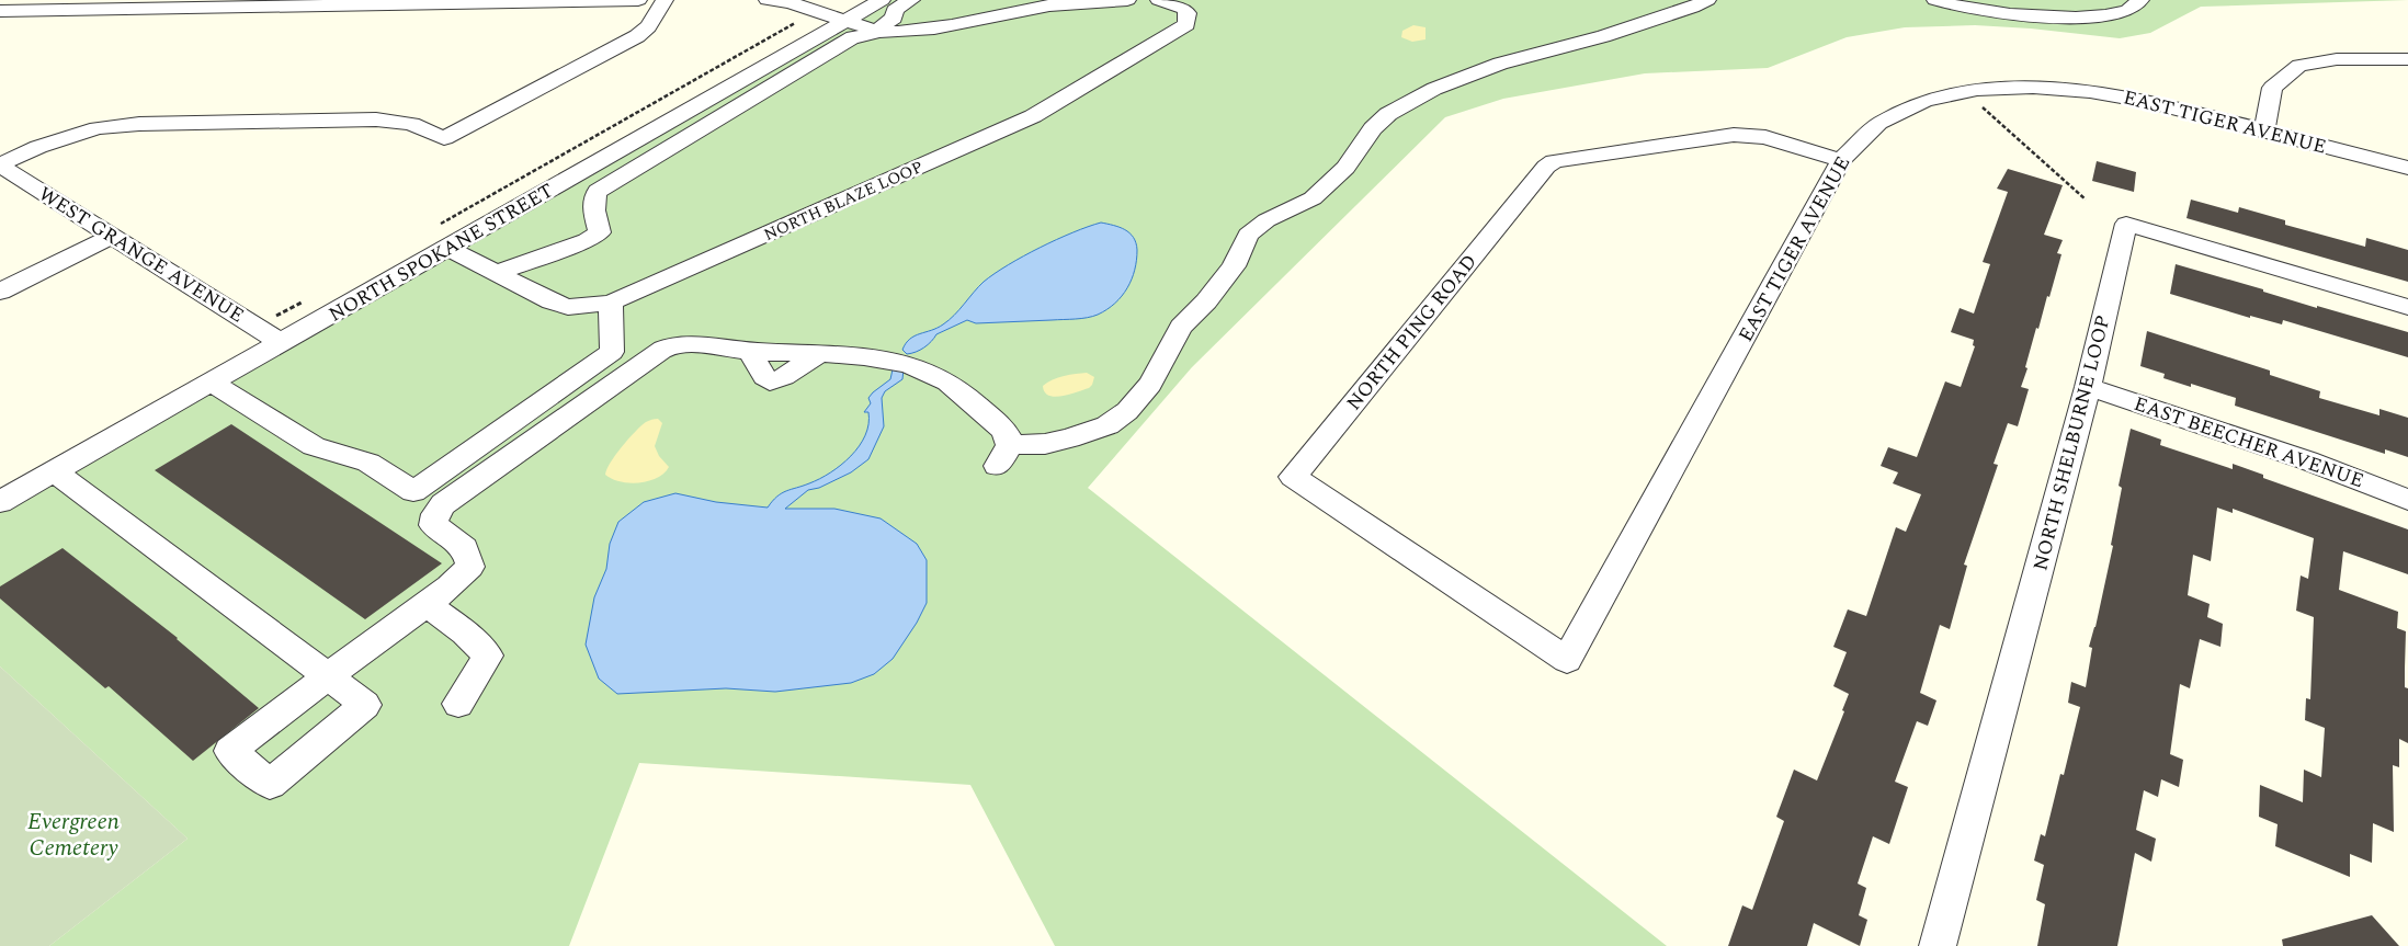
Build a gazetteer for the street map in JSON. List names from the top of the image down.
{
  "streets": {
    "street": [
      "EAST TIGER AVENUE",
      "NORTH BLAZE LOOP",
      "NORTH SPOKANE STREET",
      "WEST GRANGE AVENUE",
      "NORTH PING ROAD",
      "EAST BEECHER AVENUE",
      "NORTH SHELBURNE LOOP"
    ]
  },
  "crossings": [
    ["EAST TIGER AVENUE", "NORTH PING ROAD"],
    ["NORTH BLAZE LOOP", "NORTH SPOKANE STREET"],
    ["NORTH SPOKANE STREET", "WEST GRANGE AVENUE"],
    ["EAST BEECHER AVENUE", "NORTH SHELBURNE LOOP"]
  ],
  "parks": ["Evergreen Cemetery"]
}
